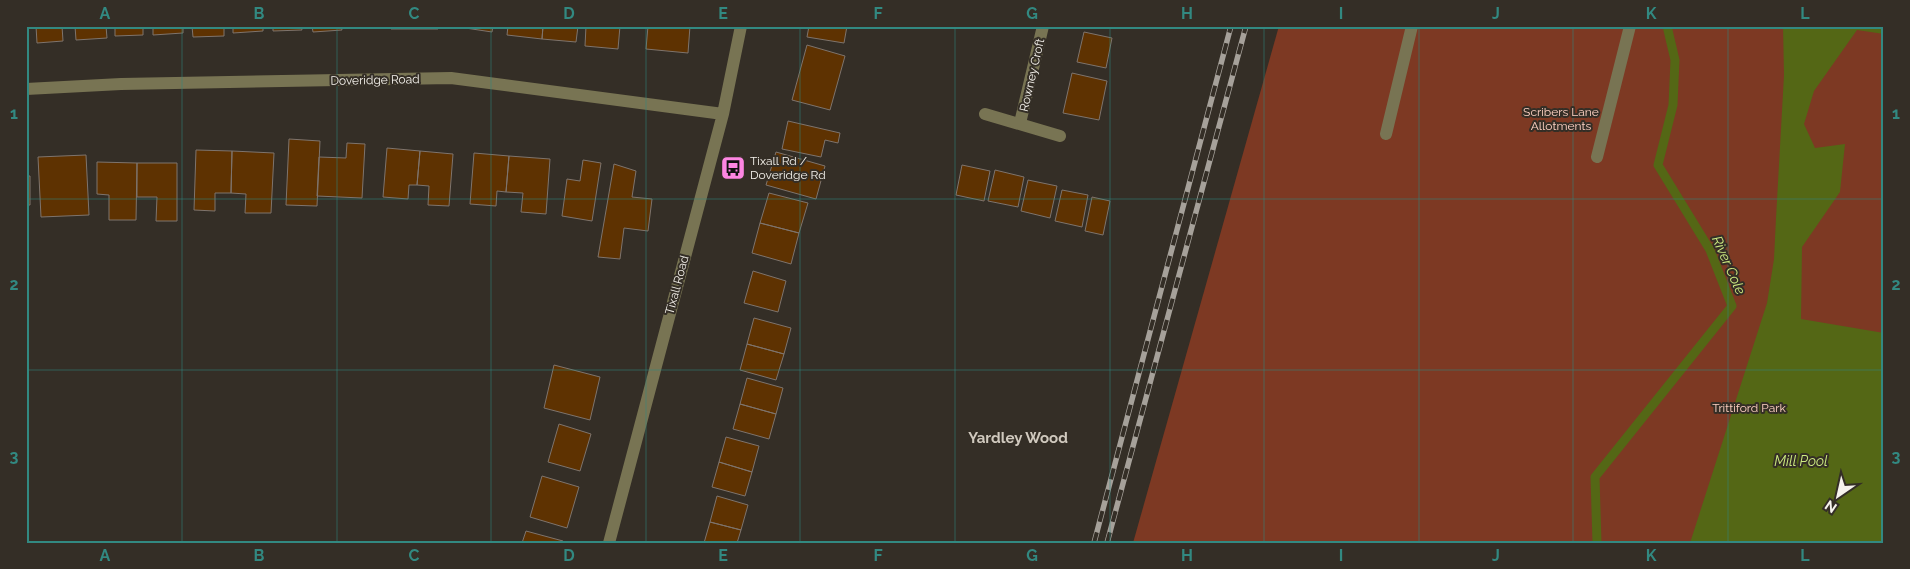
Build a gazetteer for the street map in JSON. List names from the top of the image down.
{
  "streets": {
    "street": ["Rowney Croft", "Doveridge Road", "Tixall Road"]
  },
  "crossings": [
    ["Doveridge Road", "Tixall Road"]
  ],
  "districts": ["Yardley Wood"],
  "water": ["River Cole", "Mill Pool"],
  "parks": ["Scribers Lane Allotments", "Trittiford Park"],
  "places": {
    "bus stop": ["Tixall Rd / Doveridge Rd"]
  },
  "north": "bottom left",
  "grid": {
    "columns": [
      "A",
      "B",
      "C",
      "D",
      "E",
      "F",
      "G",
      "H",
      "I",
      "J",
      "K",
      "L"
    ],
    "rows": ["1", "2", "3"]
  }
}
